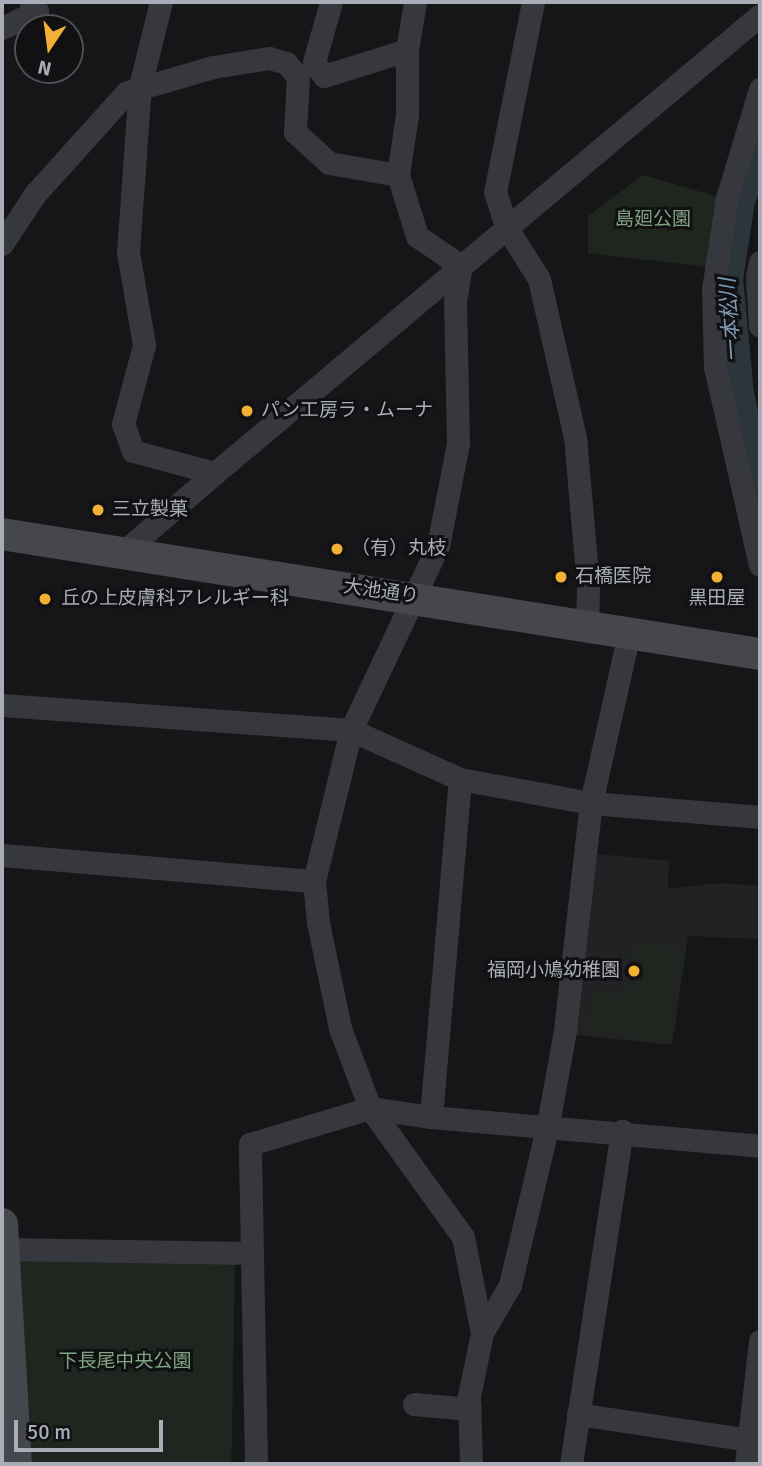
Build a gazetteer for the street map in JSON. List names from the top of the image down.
{
  "streets": {
    "street": ["大池通り"]
  },
  "water": ["一本松川"],
  "parks": ["島廻公園", "下長尾中央公園"],
  "places": [
    "パン工房ラ・ムーナ",
    "三立製菓",
    "（有）丸枝",
    "石橋医院",
    "黒田屋",
    "丘の上皮膚科アレルギー科",
    "福岡小鳩幼稚園"
  ],
  "scale_bar": "50 m",
  "north": "bottom"
}
